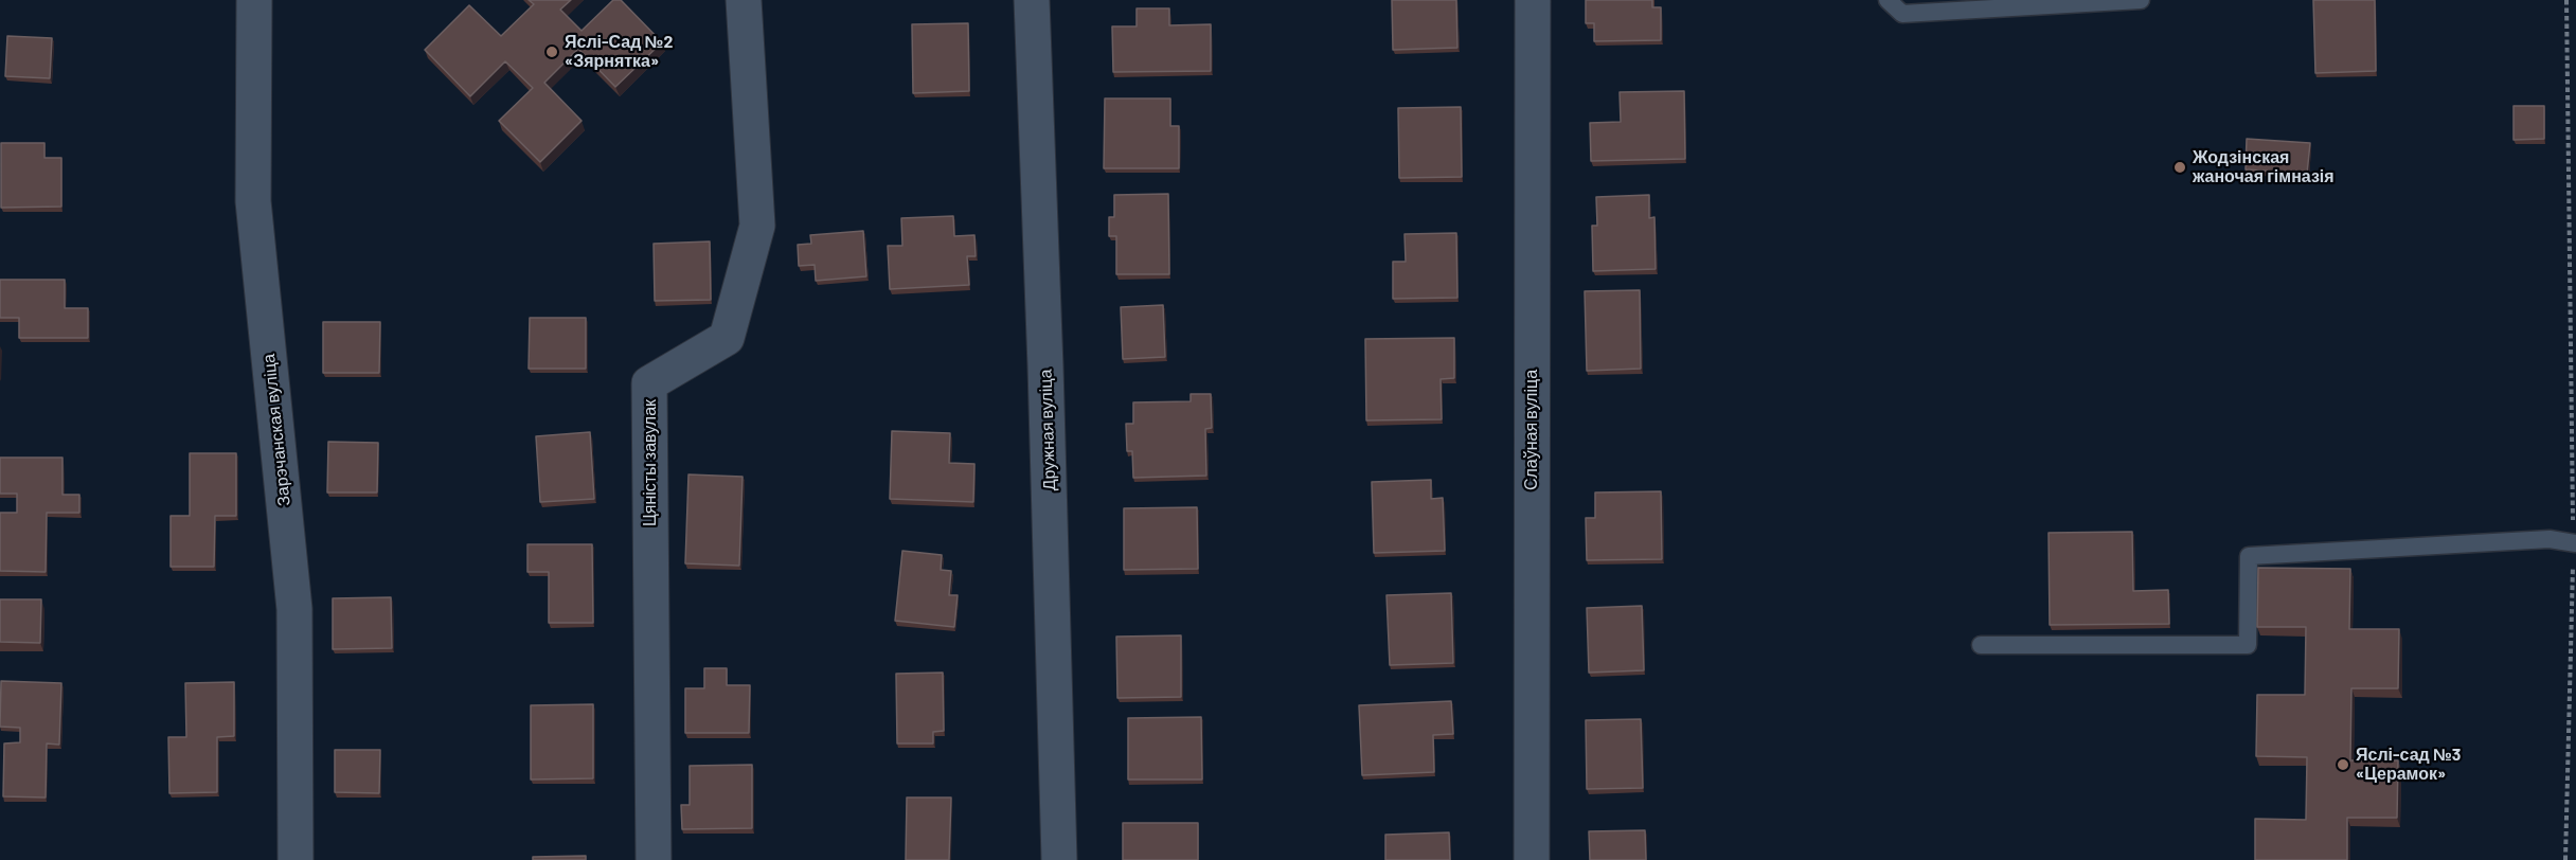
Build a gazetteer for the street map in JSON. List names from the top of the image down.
{
  "streets": {
    "street": [
      "Зарэчанская вуліца",
      "Дружная вуліца",
      "Слаўная вуліца",
      "Цяністы завулак"
    ]
  },
  "places": ["Яслі-Сад №2 «Зярнятка»", "Жодзінская жаночая гімназія", "Яслі-сад №3 «Церамок»"]
}
